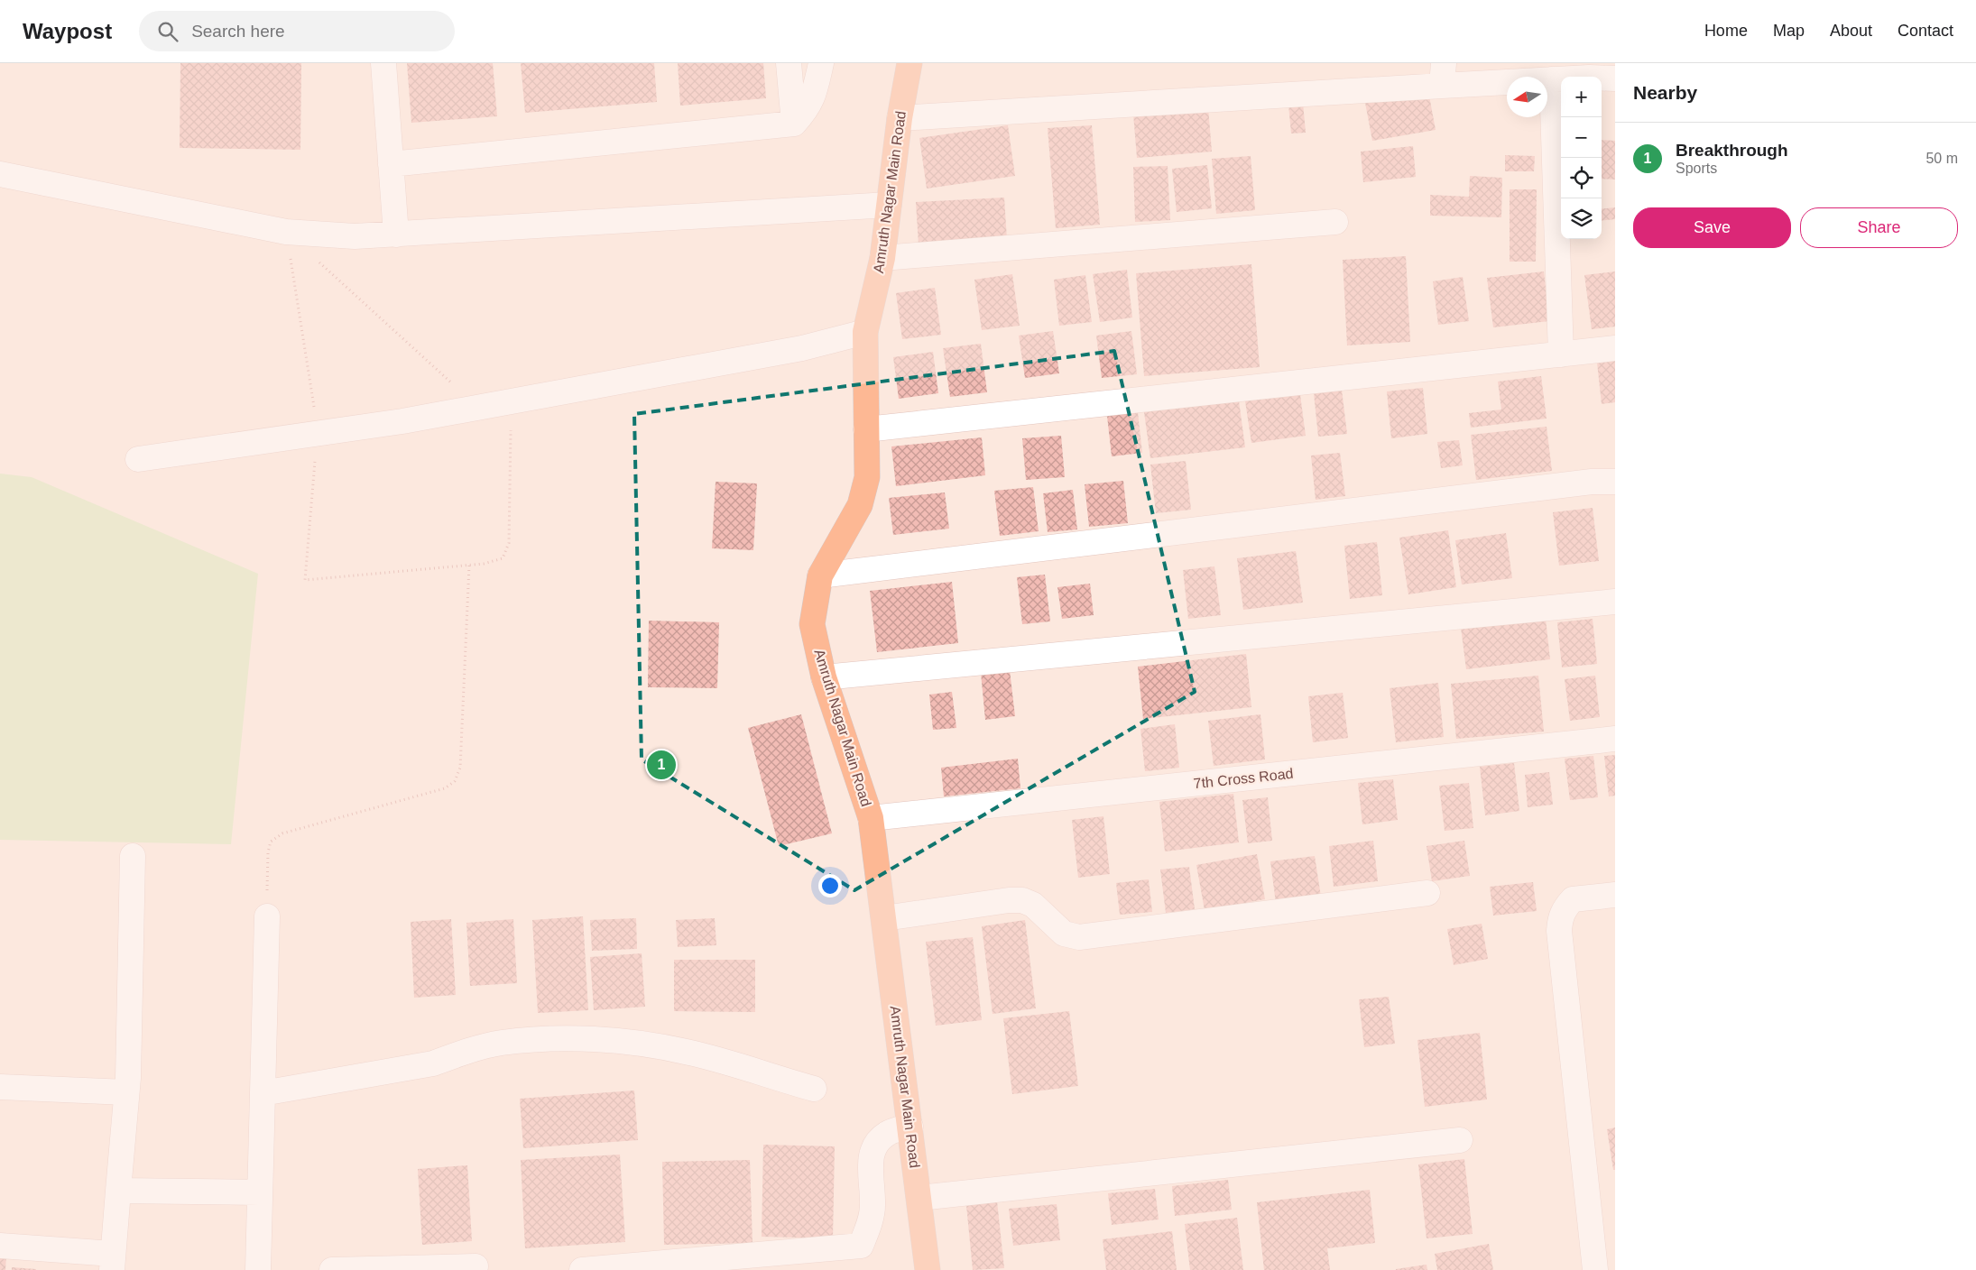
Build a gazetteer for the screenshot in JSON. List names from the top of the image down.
{
  "streets": {
    "main road": ["Amruth Nagar Main Road"],
    "street": ["7th Cross Road"]
  },
  "crossings": [
    ["Amruth Nagar Main Road", "7th Cross Road"]
  ],
  "north": "left",
  "page": {
    "header": "Waypost",
    "search": "Search here",
    "nav": [
      "Home",
      "Map",
      "About",
      "Contact"
    ],
    "heading": "Nearby",
    "map_buttons": ["+", "−"],
    "list": [
      {
        "mark": "1",
        "name": "Breakthrough",
        "note": "Sports",
        "value": "50 m"
      }
    ],
    "buttons": ["Save", "Share"],
    "pins": "1"
  }
}
